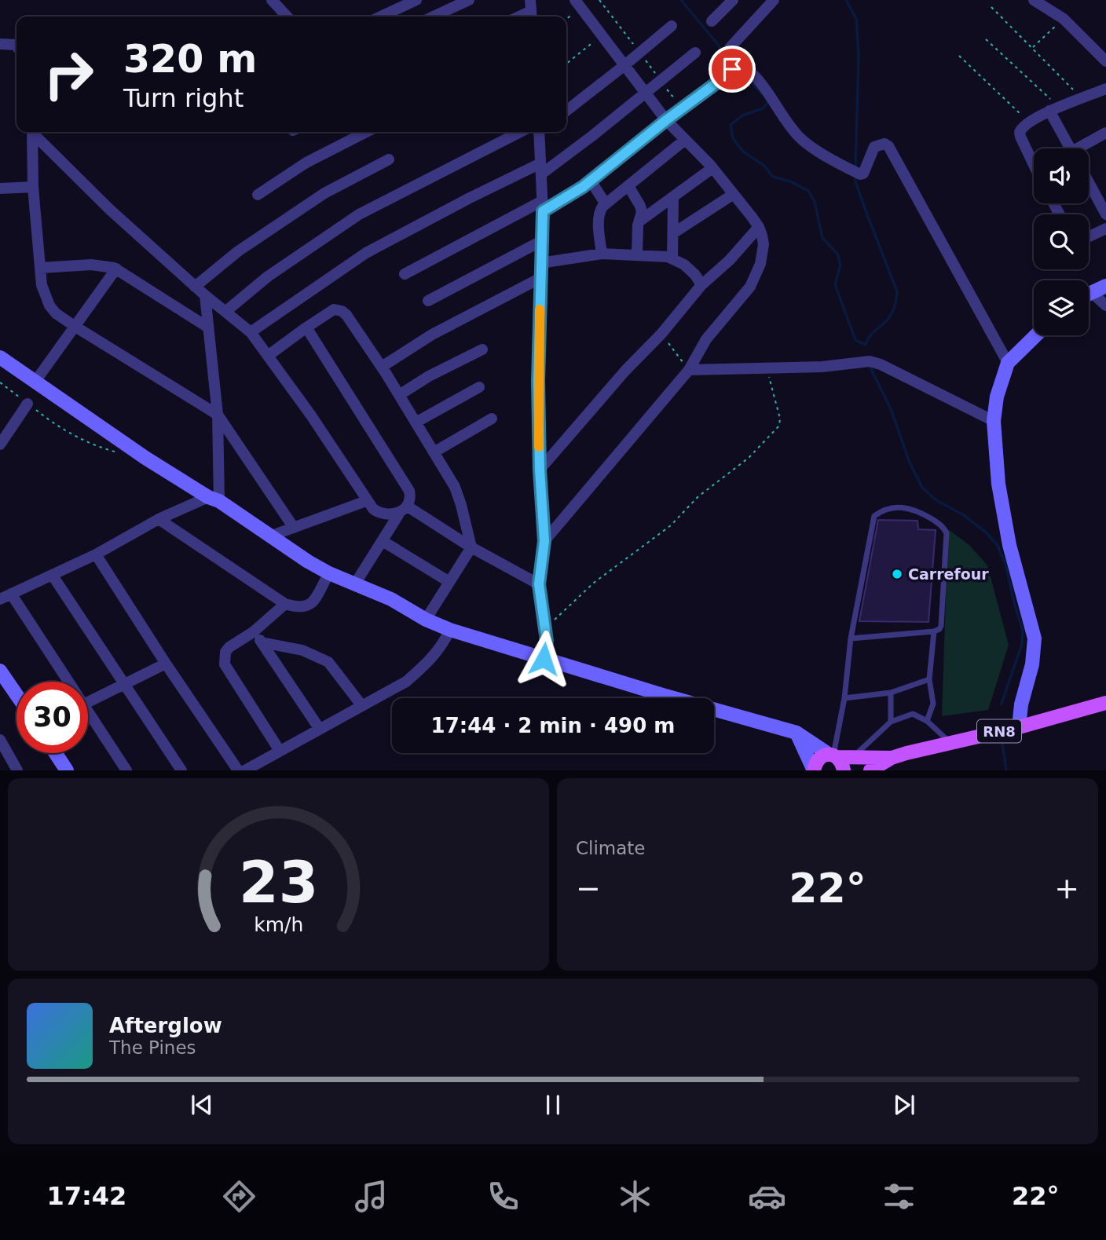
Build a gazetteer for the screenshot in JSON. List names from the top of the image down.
{
  "streets": {
    "main road": ["RN8"]
  },
  "places": ["Carrefour"],
  "page": {
    "turn": ["320 m", "Turn right"],
    "limit": "30",
    "trip": "17:44 · 2 min · 490 m",
    "tile": "Climate",
    "heat": ["−", "22°", "+"],
    "song": ["Afterglow", "The Pines"],
    "tabs": ["17:42", "22°"],
    "gauge": ["23", "km/h"]
  }
}
